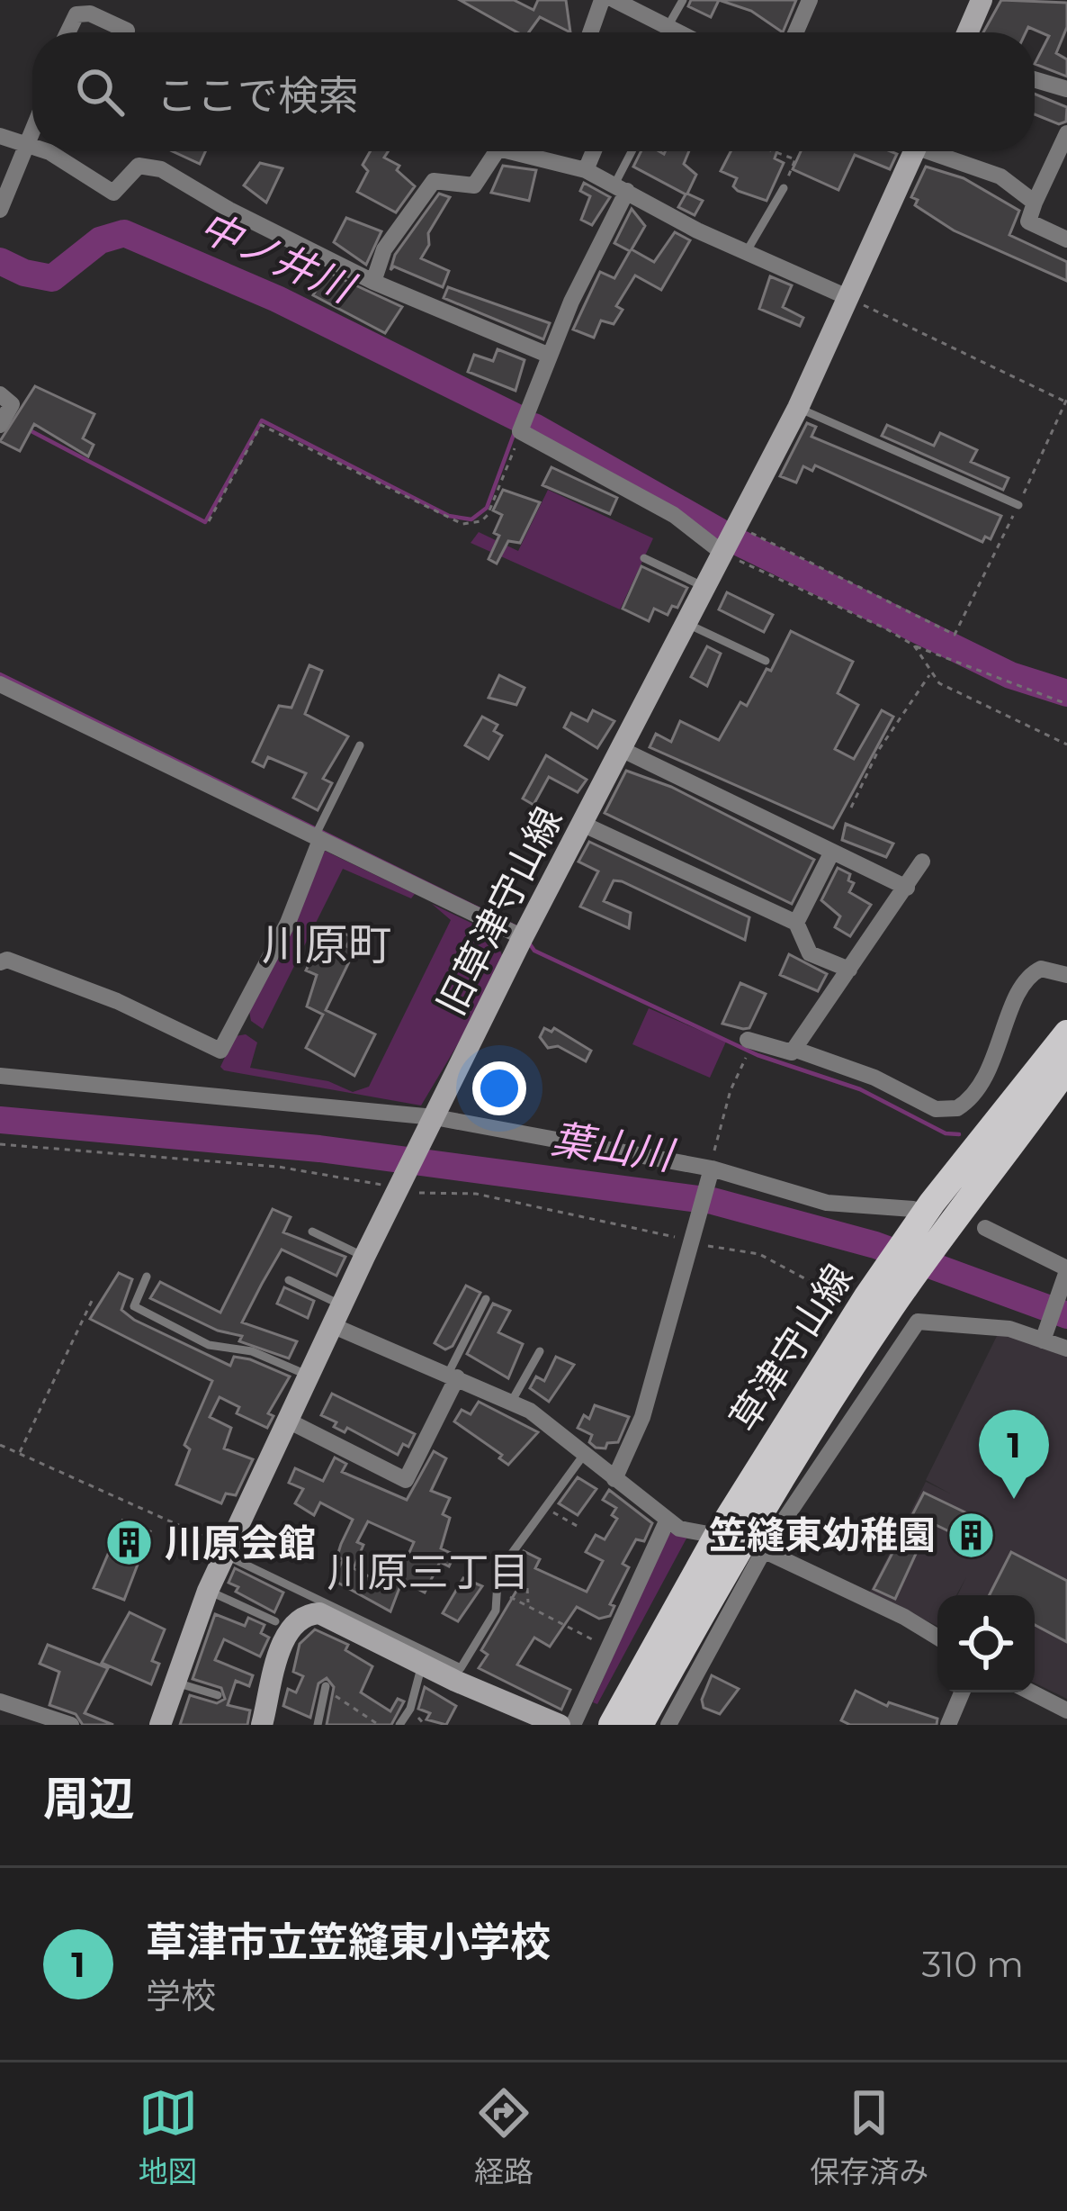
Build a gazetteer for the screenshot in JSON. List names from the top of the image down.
{
  "streets": {
    "main road": ["草津守山線"],
    "street": ["旧草津守山線"]
  },
  "districts": ["川原町", "川原三丁目"],
  "water": ["中ノ井川", "葉山川"],
  "places": {
    "building": ["笠縫東幼稚園", "川原会館"]
  },
  "page": {
    "search": "ここで検索",
    "pins": "1",
    "heading": "周辺",
    "list": [
      {
        "mark": "1",
        "name": "草津市立笠縫東小学校",
        "note": "学校",
        "value": "310 m"
      }
    ],
    "nav": ["地図", "経路", "保存済み"]
  }
}
